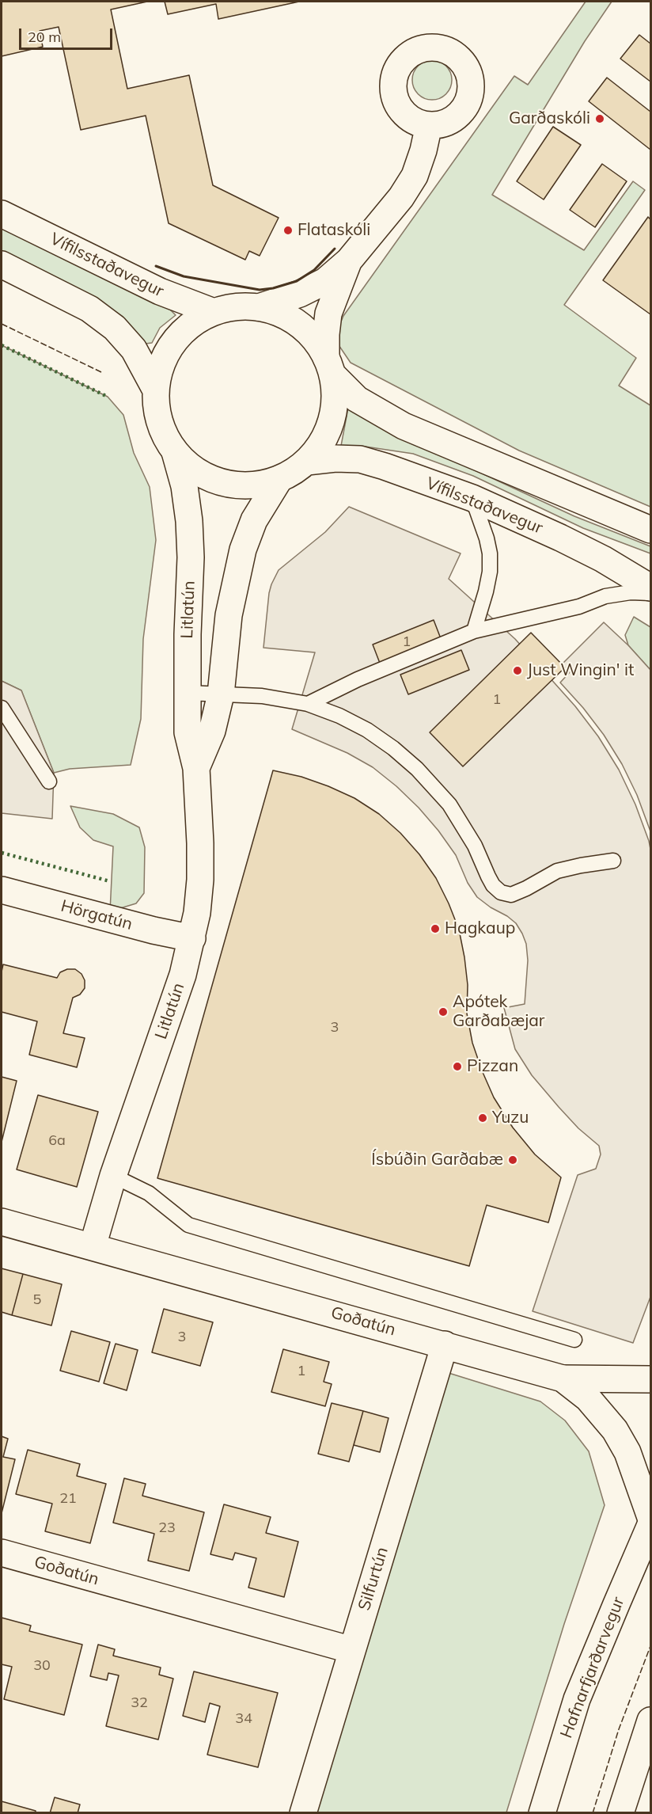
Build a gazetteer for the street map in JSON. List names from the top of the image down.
{
  "streets": {
    "street": [
      "Vífilsstaðavegur",
      "Litlatún",
      "Hörgatún",
      "Goðatún",
      "Silfurtún",
      "Hafnarfjarðarvegur"
    ]
  },
  "crossings": [
    ["Vífilsstaðavegur", "Litlatún"],
    ["Litlatún", "Hörgatún"],
    ["Litlatún", "Goðatún"],
    ["Goðatún", "Silfurtún"]
  ],
  "places": [
    "Garðaskóli",
    "Flataskóli",
    "Just Wingin' it",
    "Hagkaup",
    "Apótek Garðabæjar",
    "Pizzan",
    "Yuzu",
    "Ísbúðin Garðabæ"
  ],
  "house_numbers": [
    "1",
    "1",
    "3",
    "6a",
    "5",
    "3",
    "1",
    "21",
    "23",
    "30",
    "32",
    "34"
  ],
  "scale_bar": "20 m"
}
